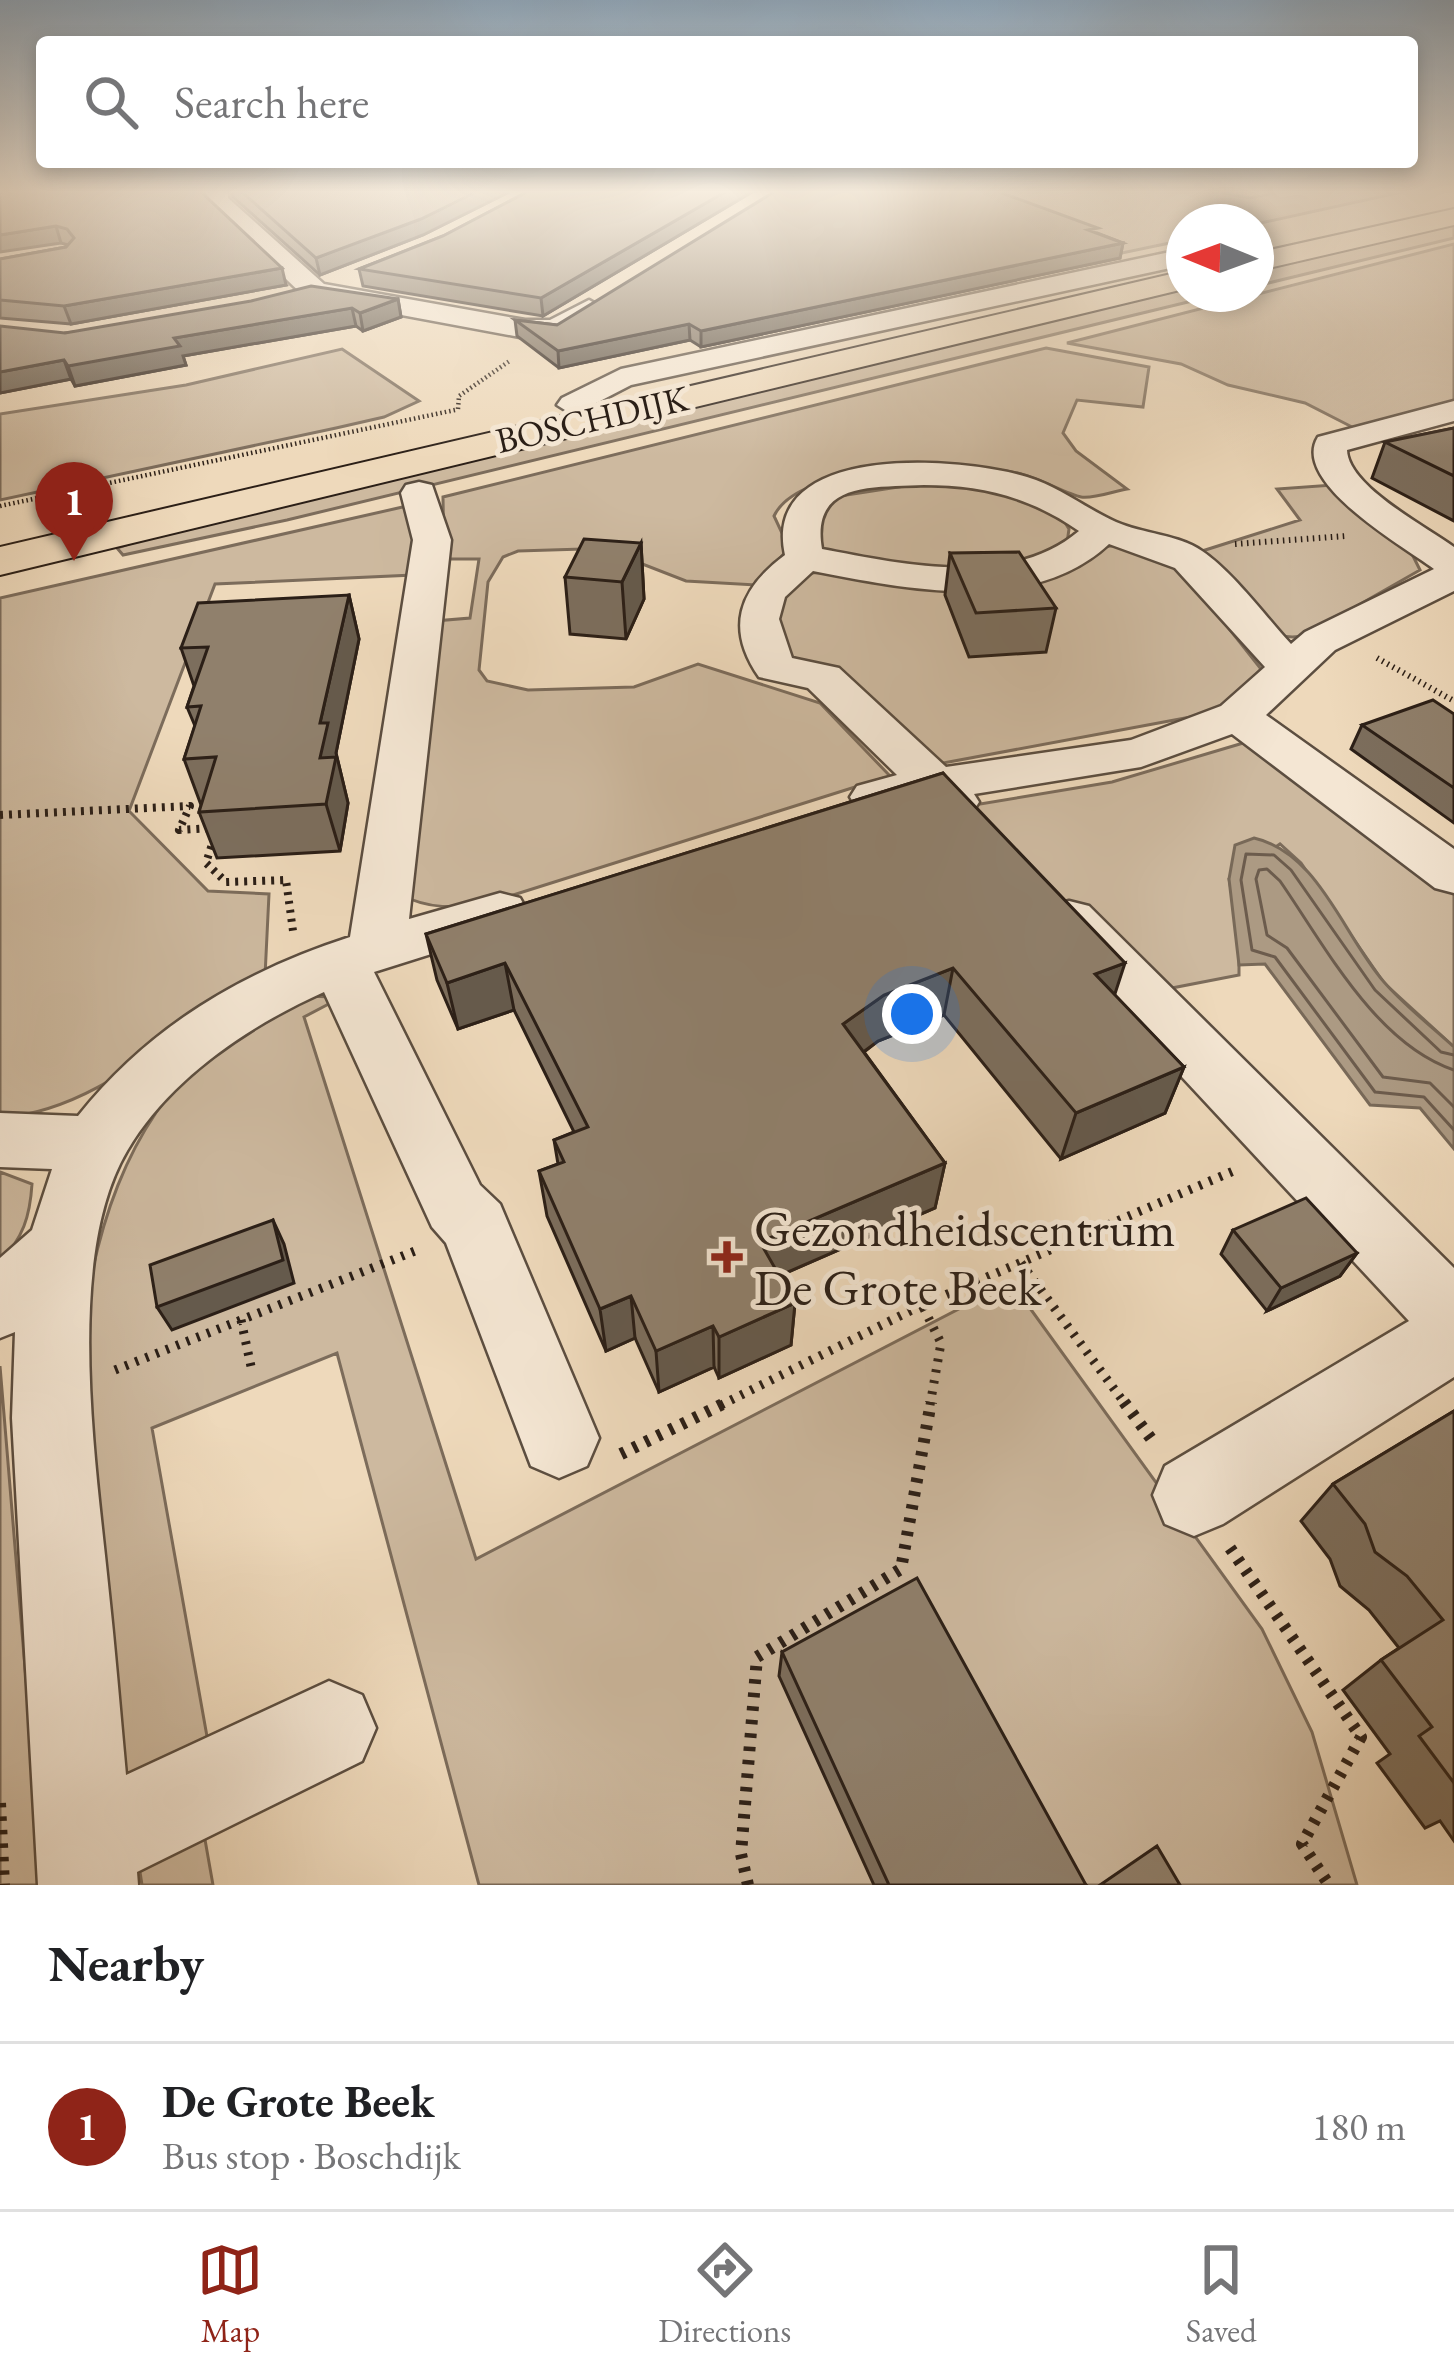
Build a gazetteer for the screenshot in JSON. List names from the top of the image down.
{
  "streets": {
    "main road": ["BOSCHDIJK"]
  },
  "places": {
    "health": ["Gezondheidscentrum De Grote Beek"]
  },
  "north": "left",
  "page": {
    "search": "Search here",
    "pins": "1",
    "heading": "Nearby",
    "list": [
      {
        "mark": "1",
        "name": "De Grote Beek",
        "note": "Bus stop · Boschdijk",
        "value": "180 m"
      }
    ],
    "nav": ["Map", "Directions", "Saved"]
  }
}
